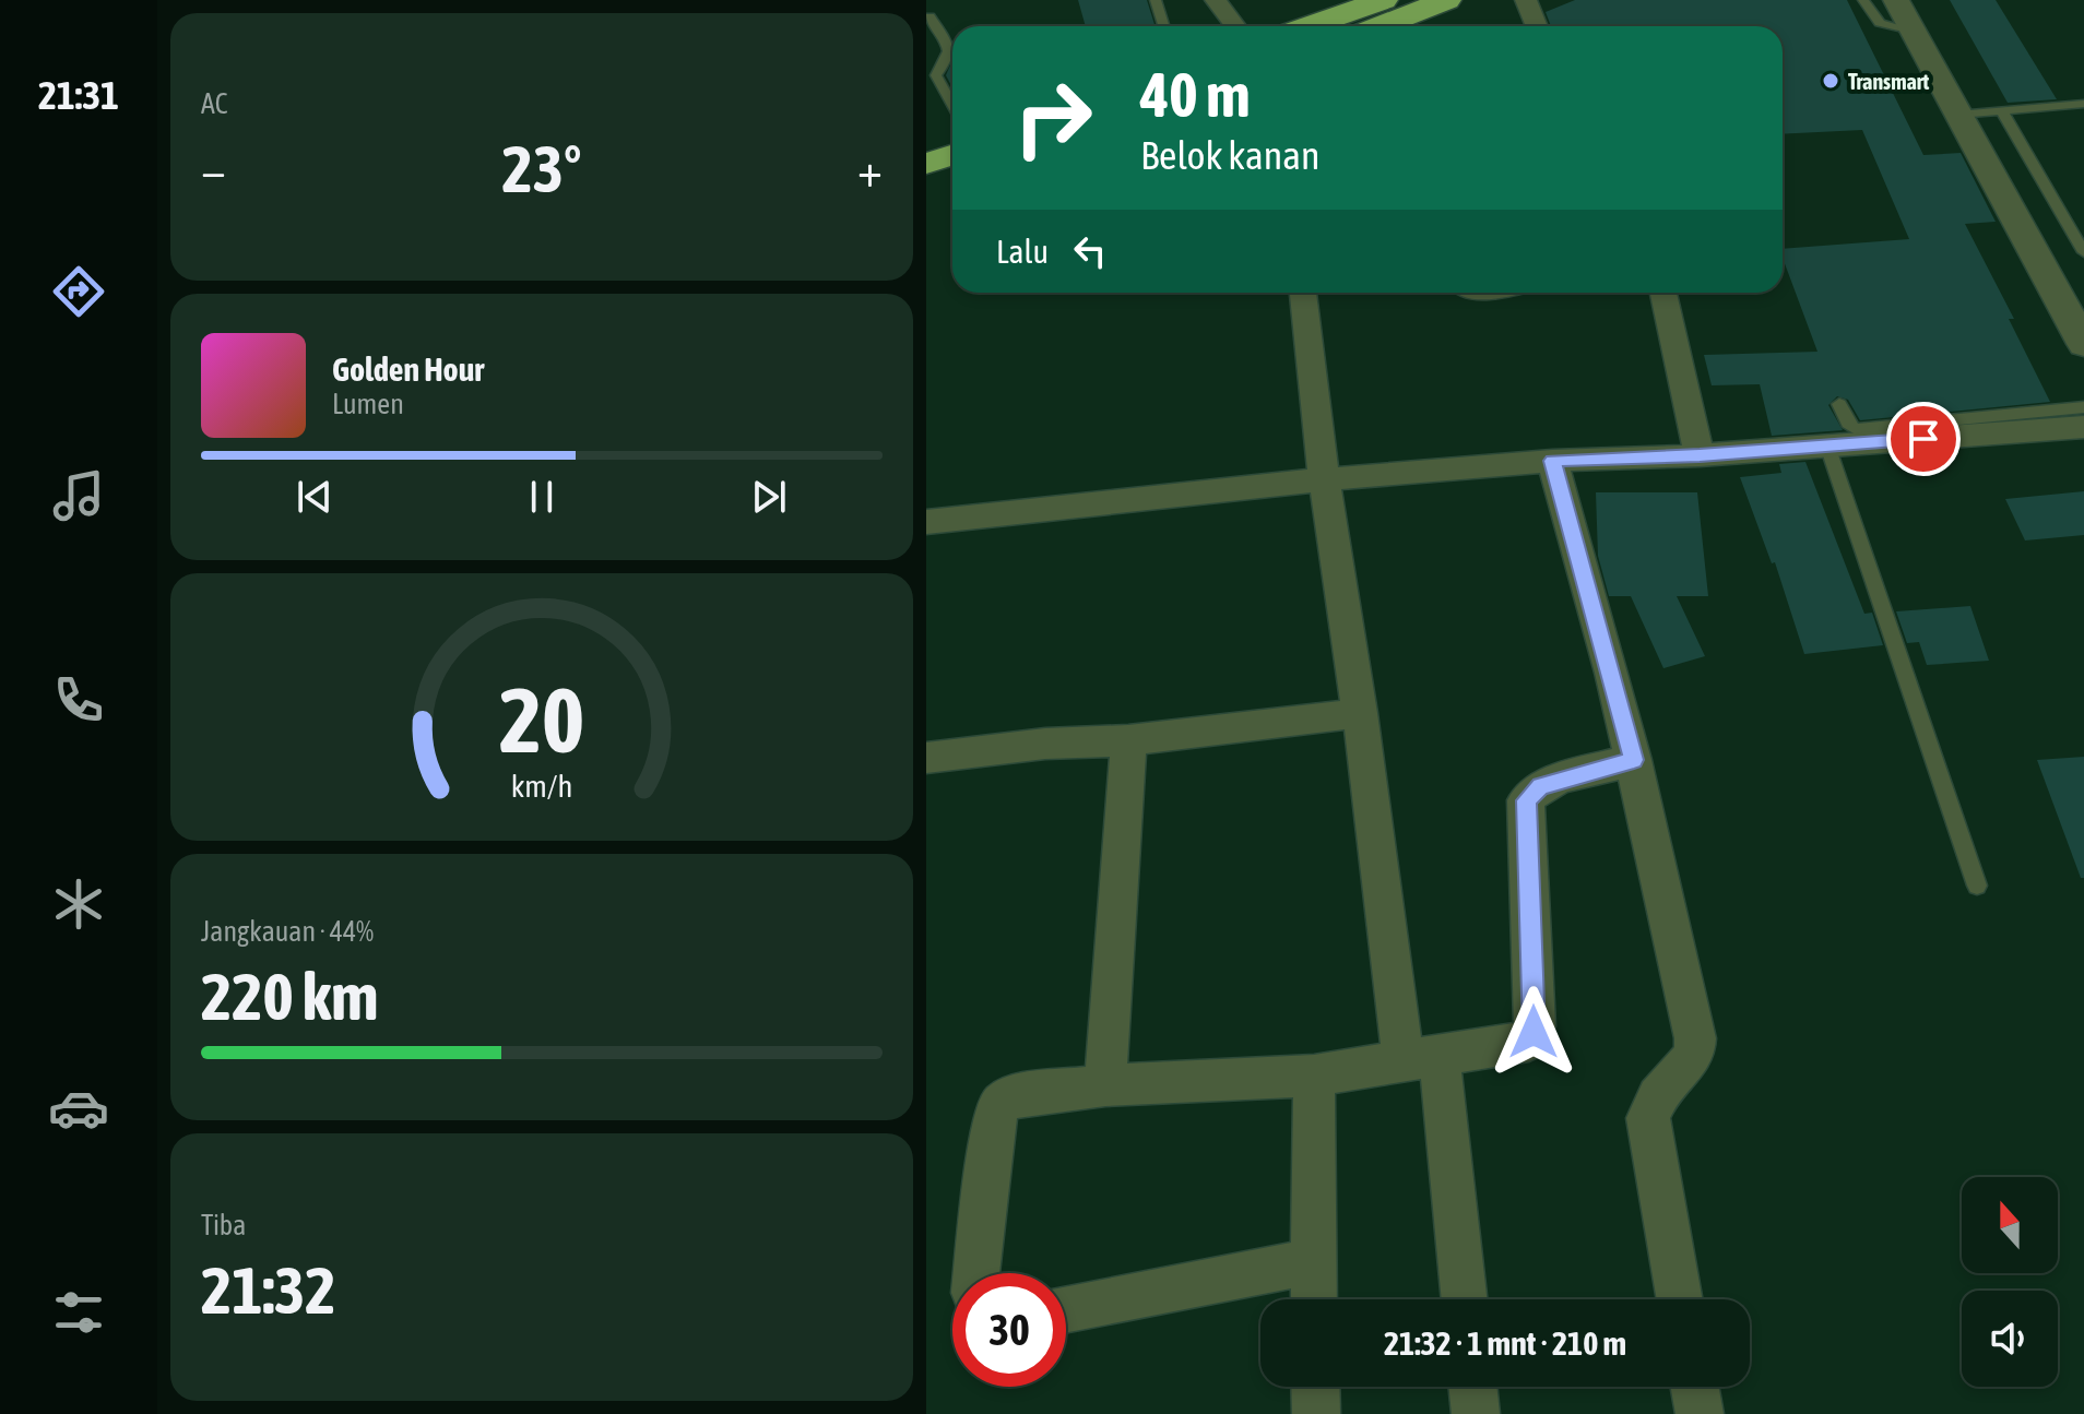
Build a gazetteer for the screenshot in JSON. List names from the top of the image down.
{
  "places": ["Transmart"],
  "north": "top",
  "page": {
    "tabs": "21:31",
    "tile": [
      "AC",
      ["Jangkauan · 44%", "220 km"],
      ["Tiba", "21:32"]
    ],
    "turn": ["40 m", "Belok kanan"],
    "heat": ["−", "23°", "+"],
    "then": "Lalu",
    "song": ["Golden Hour", "Lumen"],
    "limit": "30",
    "trip": "21:32 · 1 mnt · 210 m",
    "gauge": ["20", "km/h"]
  }
}
